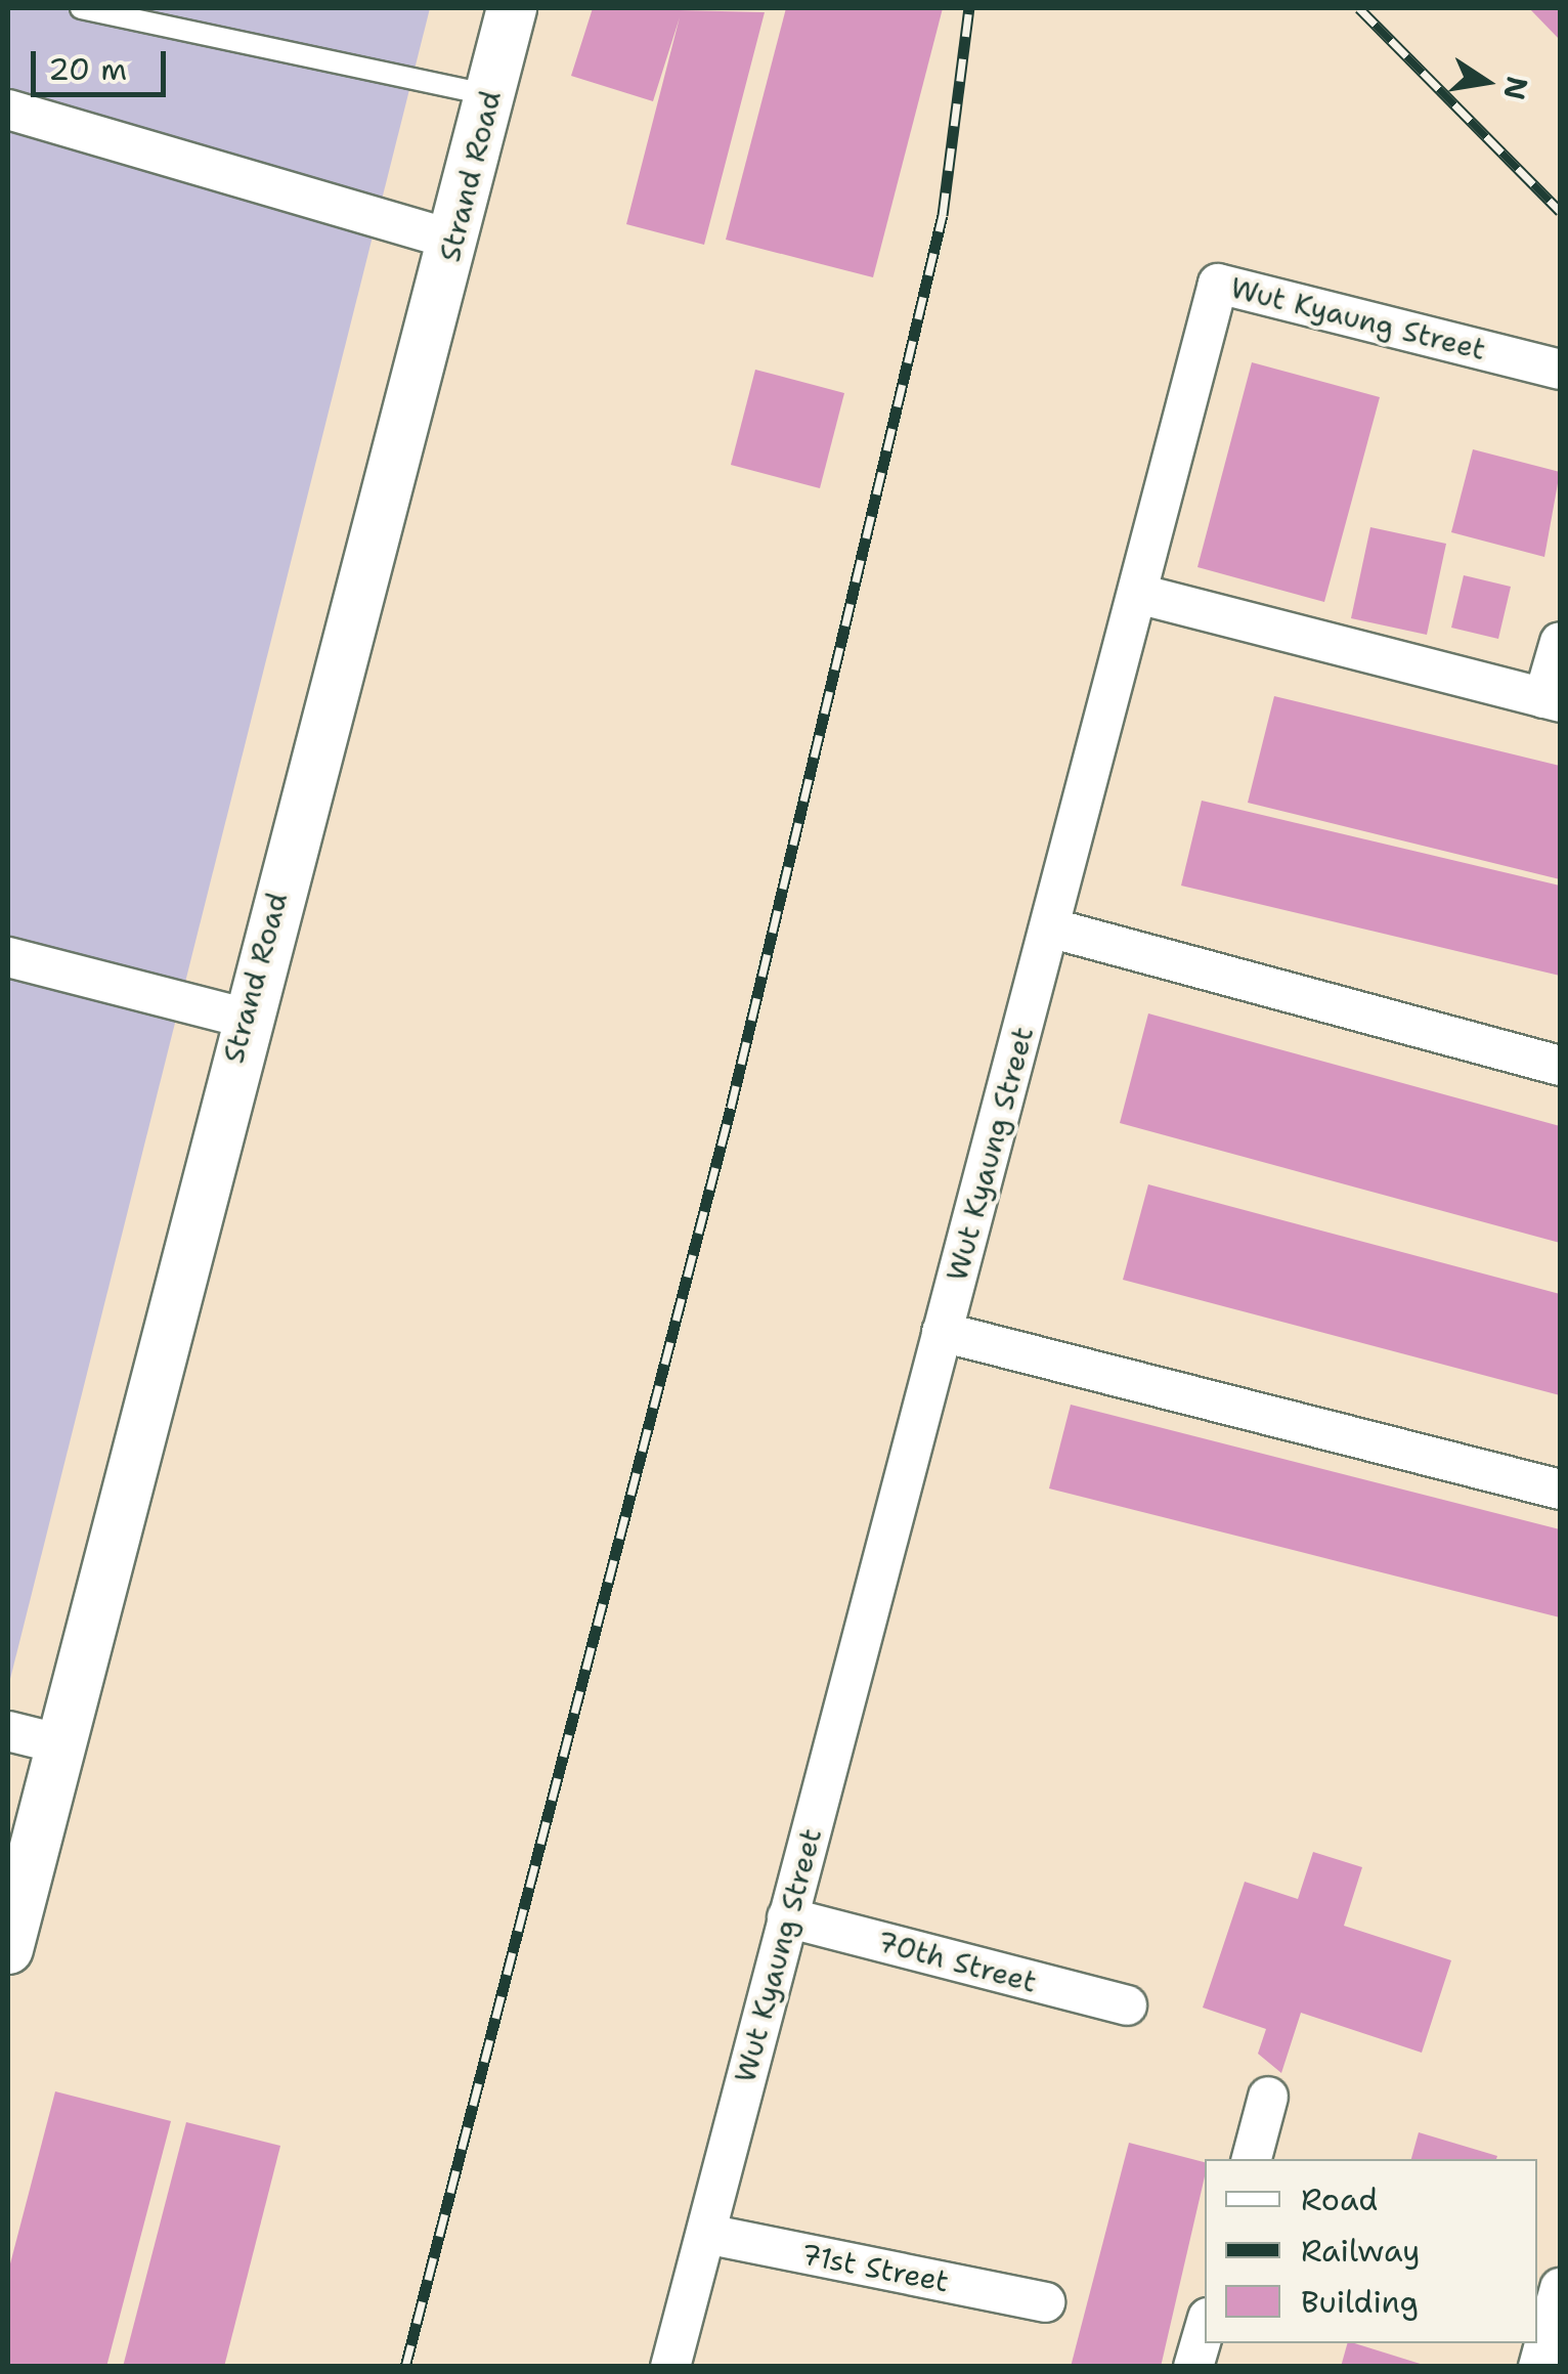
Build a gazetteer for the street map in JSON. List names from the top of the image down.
{
  "streets": {
    "street": [
      "Strand Road",
      "Wut Kyaung Street",
      "70th Street",
      "71st Street"
    ]
  },
  "crossings": [
    ["Wut Kyaung Street", "70th Street"],
    ["Wut Kyaung Street", "71st Street"]
  ],
  "legend": ["Road", "Railway", "Building"],
  "scale_bar": "20 m",
  "north": "right"
}
